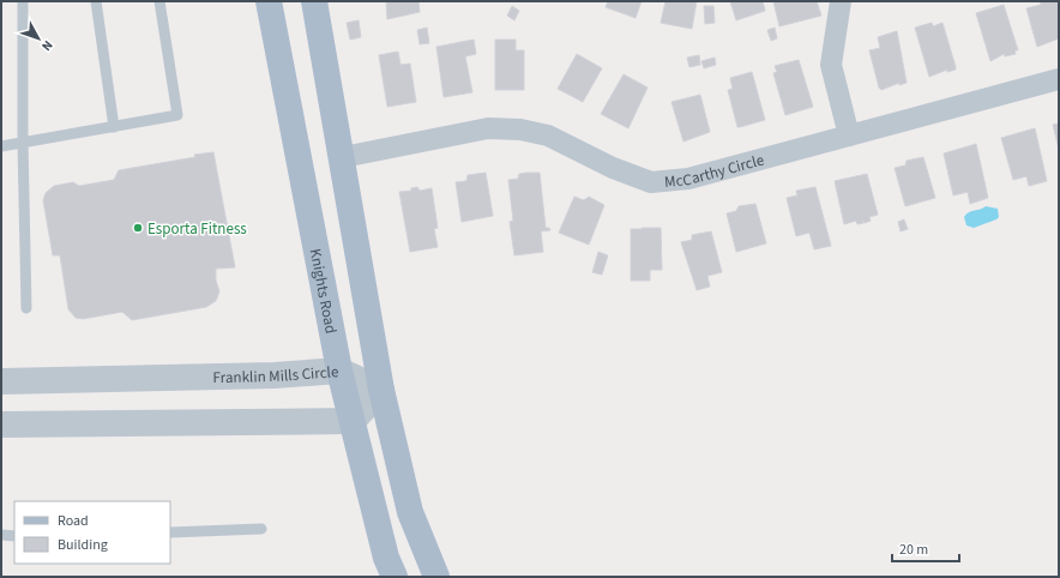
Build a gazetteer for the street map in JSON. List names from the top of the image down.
{
  "streets": {
    "main road": ["Knights Road"],
    "street": ["McCarthy Circle", "Franklin Mills Circle"]
  },
  "crossings": [
    ["Knights Road", "Franklin Mills Circle"]
  ],
  "places": ["Esporta Fitness"],
  "legend": ["Road", "Building"],
  "scale_bar": "20 m",
  "north": "bottom right"
}
